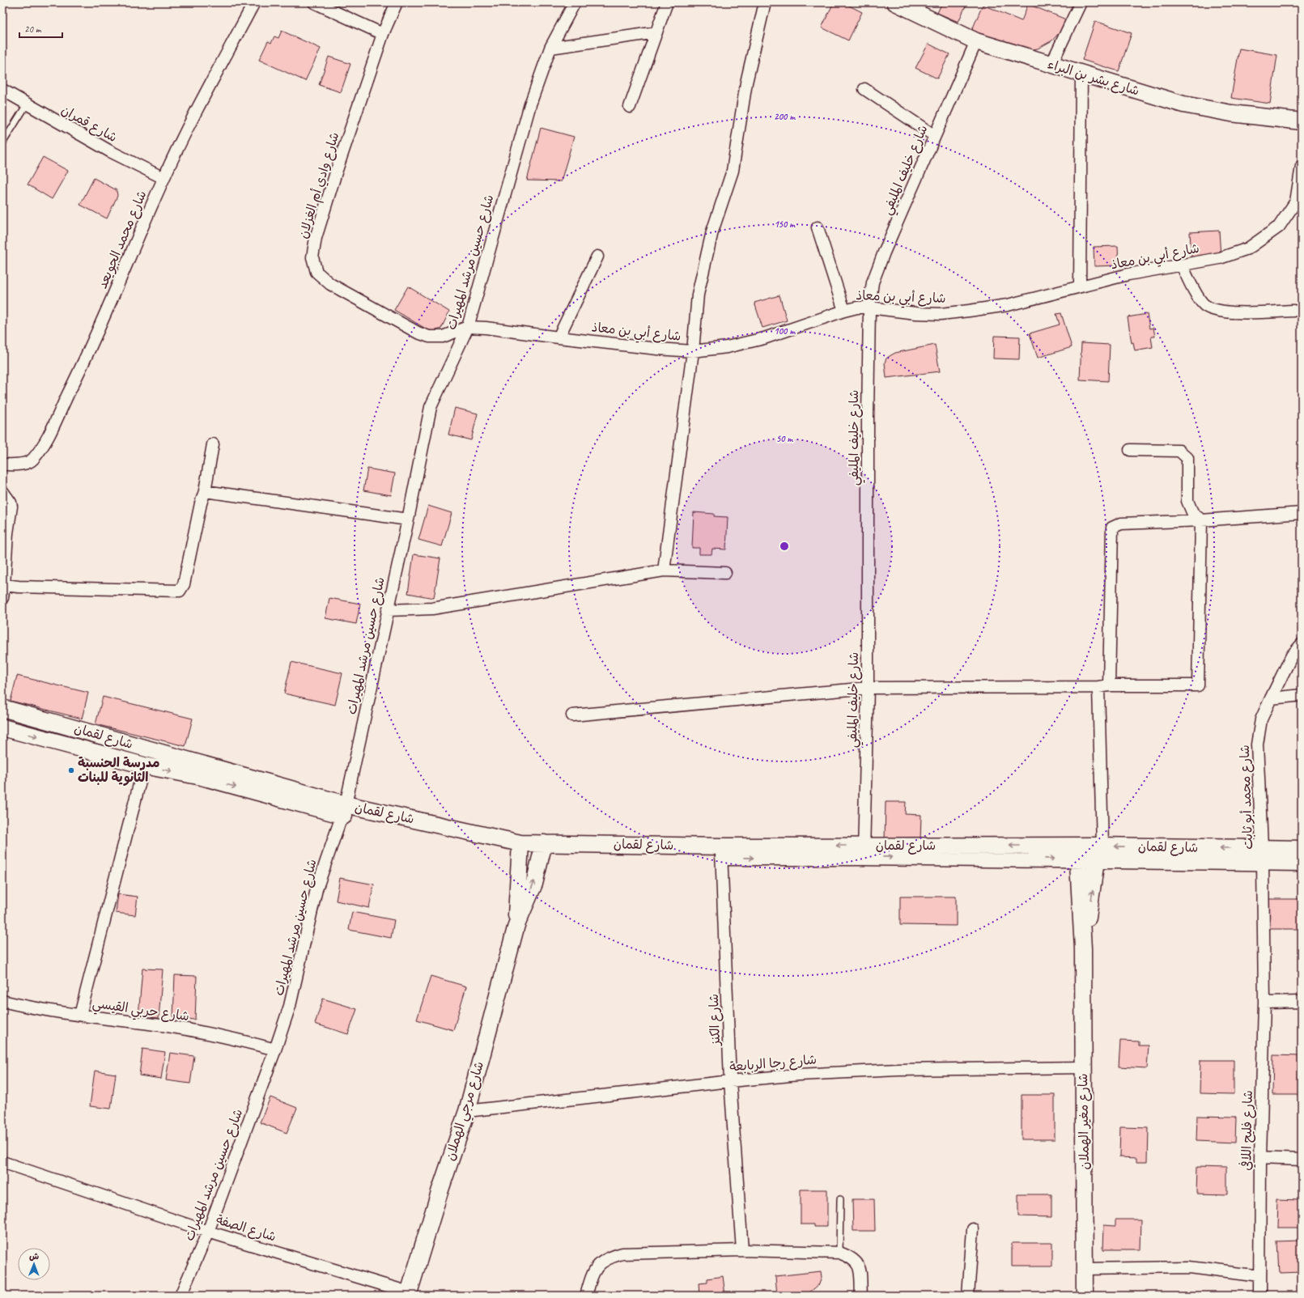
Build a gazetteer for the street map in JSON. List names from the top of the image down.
{
  "streets": {
    "street": [
      "شارع بشر بن البراء",
      "شارع قمران",
      "شارع خليف المليفي",
      "شارع وادي أم الغزلان",
      "شارع محمد الجويعد",
      "شارع أبي بن معاذ",
      "شارع حسين مرشد المهيرات",
      "شارع لقمان",
      "شارع محمد أبو ثابت",
      "شارع حربي القيسي",
      "شارع الكنز",
      "شارع رجا الربابعة",
      "شارع مرجي الهملان",
      "شارع مغير الهملان",
      "شارع فليح اللافي",
      "شارع الصفة"
    ]
  },
  "crossings": [
    ["شارع بشر بن البراء", "شارع خليف المليفي"],
    ["شارع قمران", "شارع محمد الجويعد"],
    ["شارع خليف المليفي", "شارع أبي بن معاذ"],
    ["شارع خليف المليفي", "شارع لقمان"],
    ["شارع وادي أم الغزلان", "شارع أبي بن معاذ"],
    ["شارع وادي أم الغزلان", "شارع حسين مرشد المهيرات"],
    ["شارع أبي بن معاذ", "شارع حسين مرشد المهيرات"],
    ["شارع حسين مرشد المهيرات", "شارع لقمان"],
    ["شارع حسين مرشد المهيرات", "شارع حربي القيسي"],
    ["شارع حسين مرشد المهيرات", "شارع الصفة"],
    ["شارع لقمان", "شارع محمد أبو ثابت"],
    ["شارع لقمان", "شارع الكنز"],
    ["شارع لقمان", "شارع مرجي الهملان"],
    ["شارع لقمان", "شارع مغير الهملان"],
    ["شارع محمد أبو ثابت", "شارع فليح اللافي"],
    ["شارع الكنز", "شارع رجا الربابعة"],
    ["شارع رجا الربابعة", "شارع مرجي الهملان"],
    ["شارع رجا الربابعة", "شارع مغير الهملان"],
    ["شارع مرجي الهملان", "شارع الصفة"]
  ],
  "places": ["مدرسة الحنسبة الثانوية للبنات"],
  "scale_bar": "20 m",
  "north": "top",
  "rings": [
    "200 m",
    "150 m",
    "100 m",
    "50 m"
  ]
}
